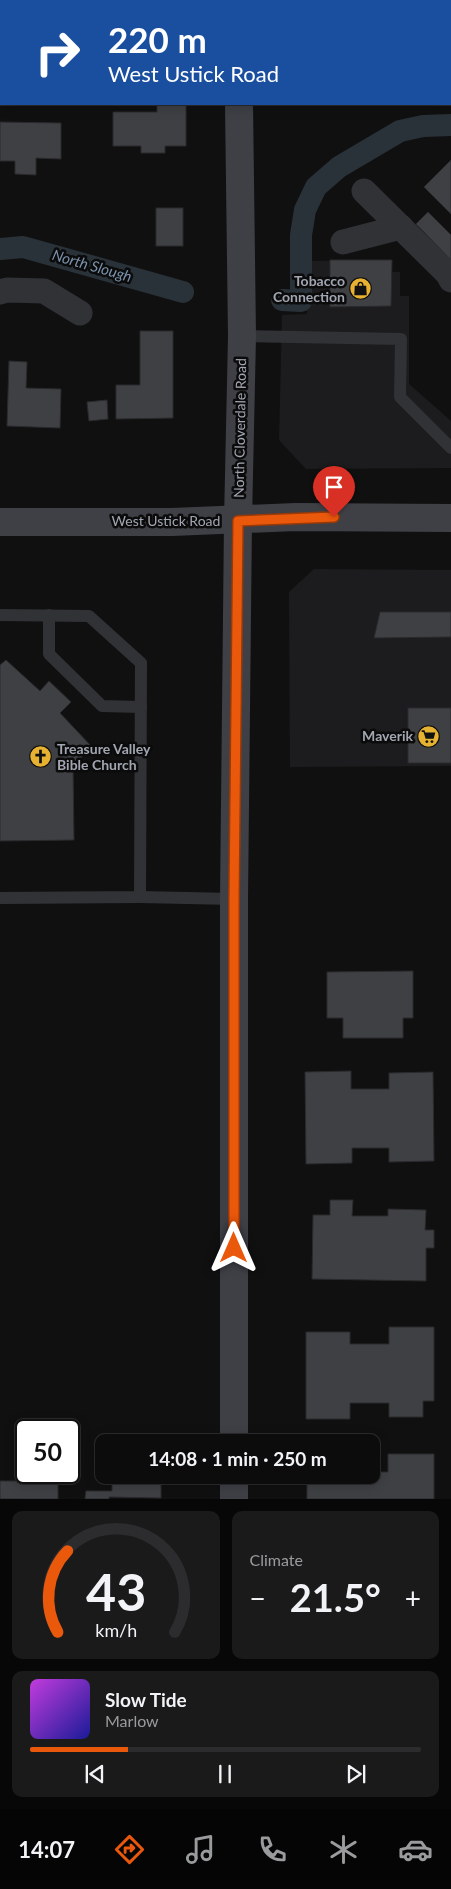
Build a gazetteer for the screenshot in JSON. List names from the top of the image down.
{
  "streets": {
    "main road": ["North Cloverdale Road", "West Ustick Road"]
  },
  "crossings": [
    ["North Cloverdale Road", "West Ustick Road"]
  ],
  "water": ["North Slough"],
  "places": {
    "shop": ["Tobacco Connection"],
    "supermarket": ["Maverik"],
    "church": ["Treasure Valley Bible Church"]
  },
  "page": {
    "turn": ["220 m", "West Ustick Road"],
    "limit": "50",
    "trip": "14:08 · 1 min · 250 m",
    "tile": "Climate",
    "heat": ["−", "21.5°", "+"],
    "song": ["Slow Tide", "Marlow"],
    "tabs": "14:07",
    "gauge": ["43", "km/h"]
  }
}
